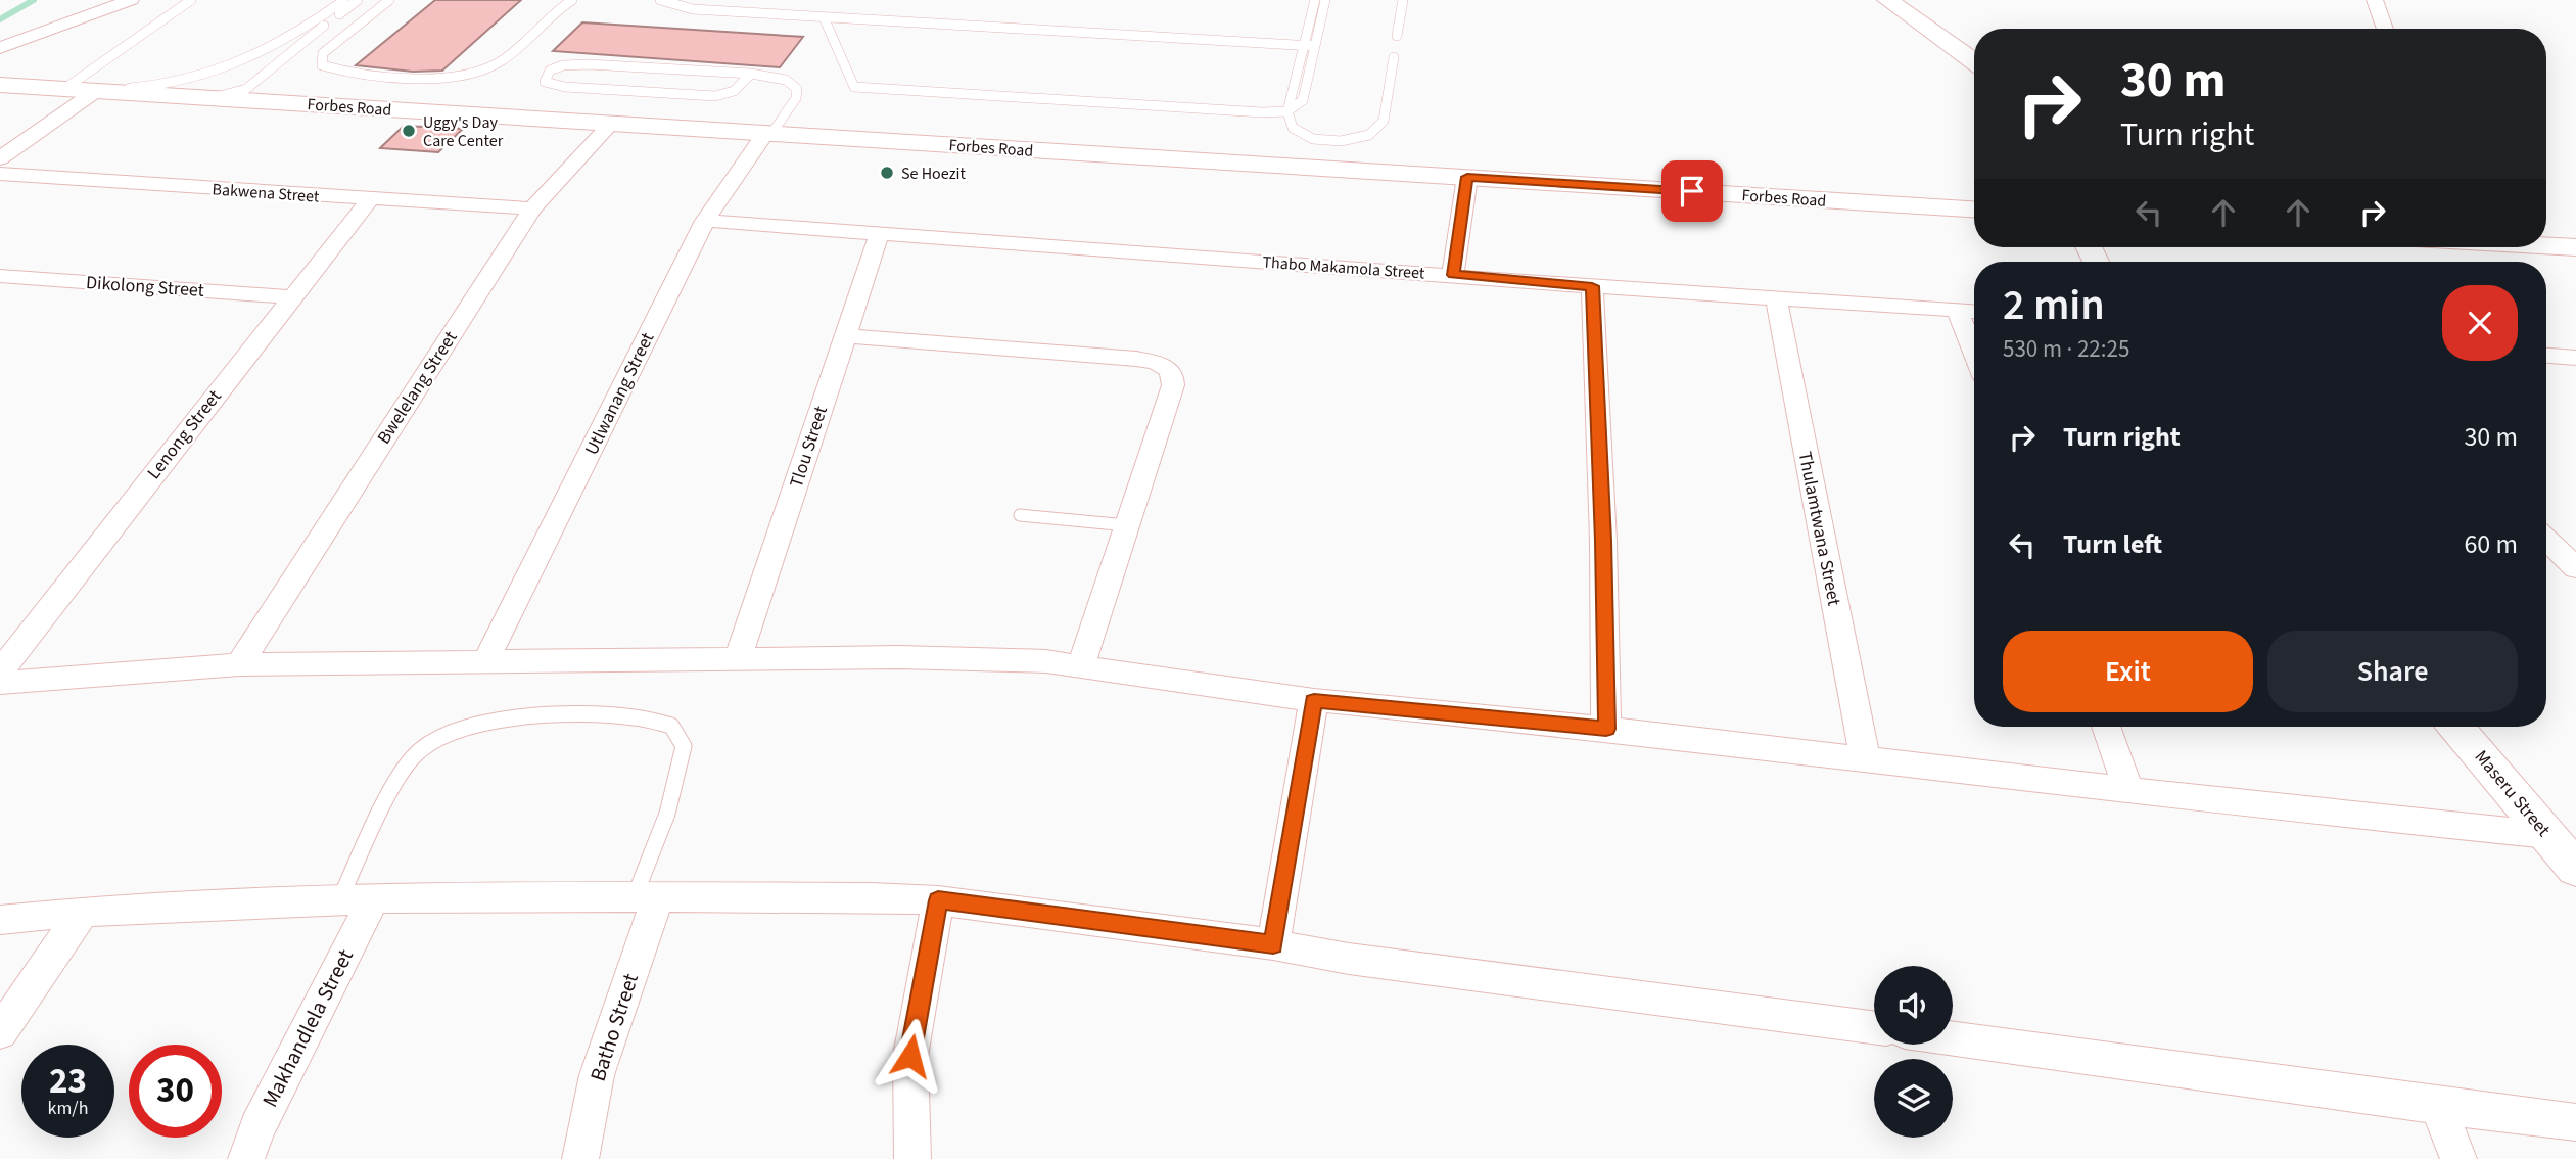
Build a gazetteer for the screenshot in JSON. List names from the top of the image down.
{
  "streets": {
    "street": [
      "Forbes Road",
      "Bakwena Street",
      "Thabo Makamola Street",
      "Dikolong Street",
      "Bwelelang Street",
      "Utlwanang Street",
      "Lenong Street",
      "Tlou Street",
      "Thulamtwana Street",
      "Maseru Street",
      "Batho Street",
      "Makhandlela Street"
    ]
  },
  "crossings": [
    ["Forbes Road", "Bwelelang Street"],
    ["Forbes Road", "Utlwanang Street"],
    ["Bakwena Street", "Bwelelang Street"],
    ["Bakwena Street", "Lenong Street"],
    ["Thabo Makamola Street", "Utlwanang Street"],
    ["Thabo Makamola Street", "Tlou Street"],
    ["Thabo Makamola Street", "Thulamtwana Street"],
    ["Dikolong Street", "Lenong Street"]
  ],
  "places": ["Uggy's Day Care Center", "Se Hoezit"],
  "page": {
    "turn": ["30 m", "Turn right"],
    "heading": ["2 min", "530 m · 22:25"],
    "list": [
      {
        "name": "Turn right",
        "value": "30 m"
      },
      {
        "name": "Turn left",
        "value": "60 m"
      }
    ],
    "buttons": ["Exit", "Share"],
    "speed": "23 km/h",
    "limit": "30"
  }
}
